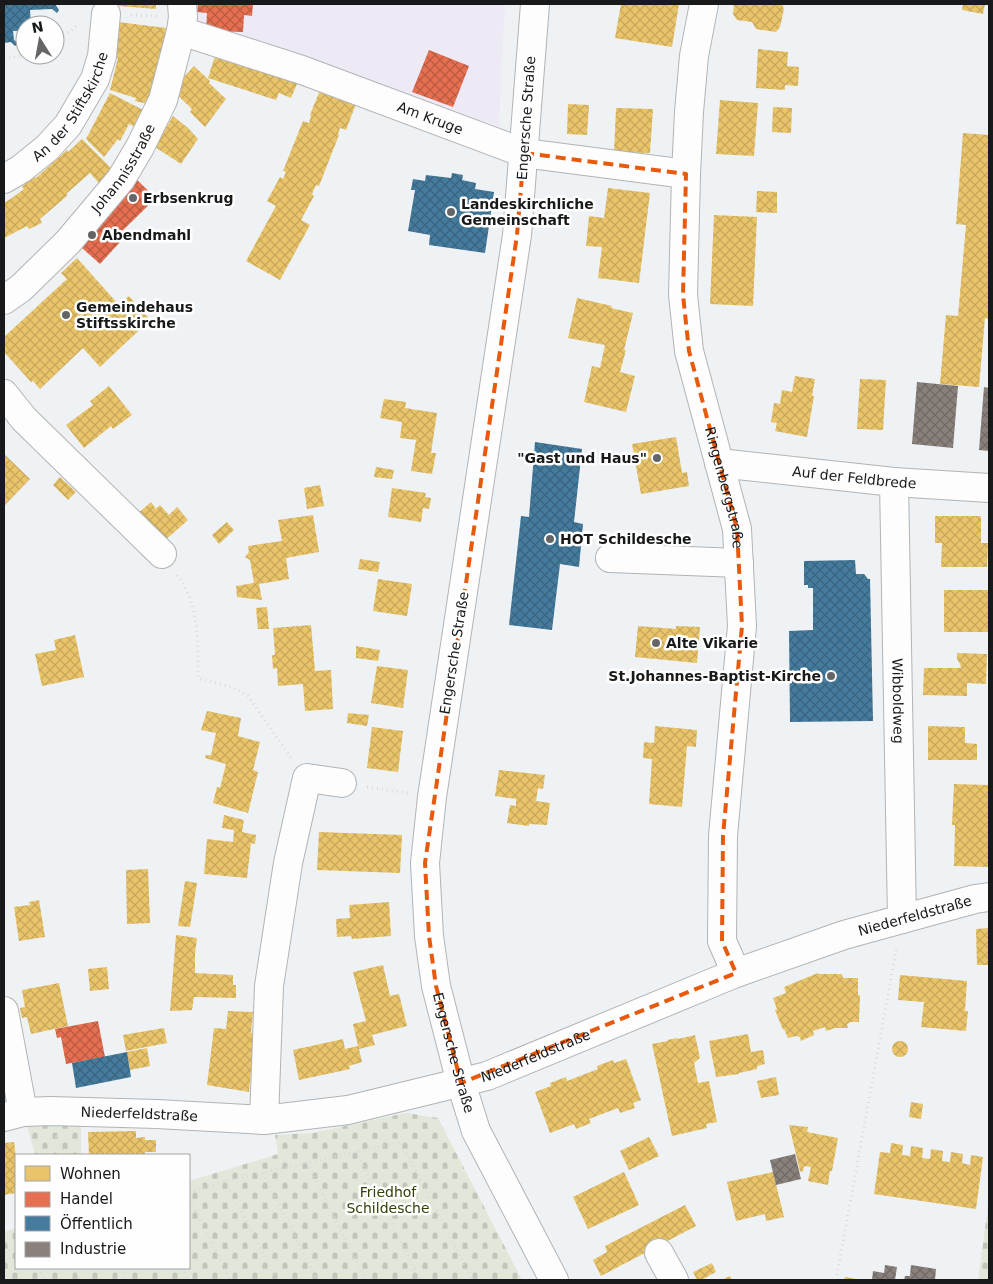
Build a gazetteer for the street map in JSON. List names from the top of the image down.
{
  "streets": {
    "street": [
      "An der Stiftskirche",
      "Am Kruge",
      "Engersche Straße",
      "Johannisstraße",
      "Auf der Feldbrede",
      "Ringenbergstraße",
      "Wibboldweg",
      "Niederfeldstraße"
    ]
  },
  "crossings": [
    ["Am Kruge", "Engersche Straße"],
    ["Am Kruge", "Johannisstraße"],
    ["Am Kruge", "Ringenbergstraße"],
    ["Engersche Straße", "Niederfeldstraße"],
    ["Auf der Feldbrede", "Ringenbergstraße"],
    ["Auf der Feldbrede", "Wibboldweg"],
    ["Ringenbergstraße", "Niederfeldstraße"],
    ["Wibboldweg", "Niederfeldstraße"]
  ],
  "parks": ["Friedhof Schildesche"],
  "places": [
    "Erbsenkrug",
    "Landeskirchliche Gemeinschaft",
    "Abendmahl",
    "Gemeindehaus Stiftsskirche",
    "\"Gast und Haus\"",
    "HOT Schildesche",
    "Alte Vikarie",
    "St.Johannes-Baptist-Kirche"
  ],
  "legend": [
    "Wohnen",
    "Handel",
    "Öffentlich",
    "Industrie"
  ],
  "north": "top"
}
